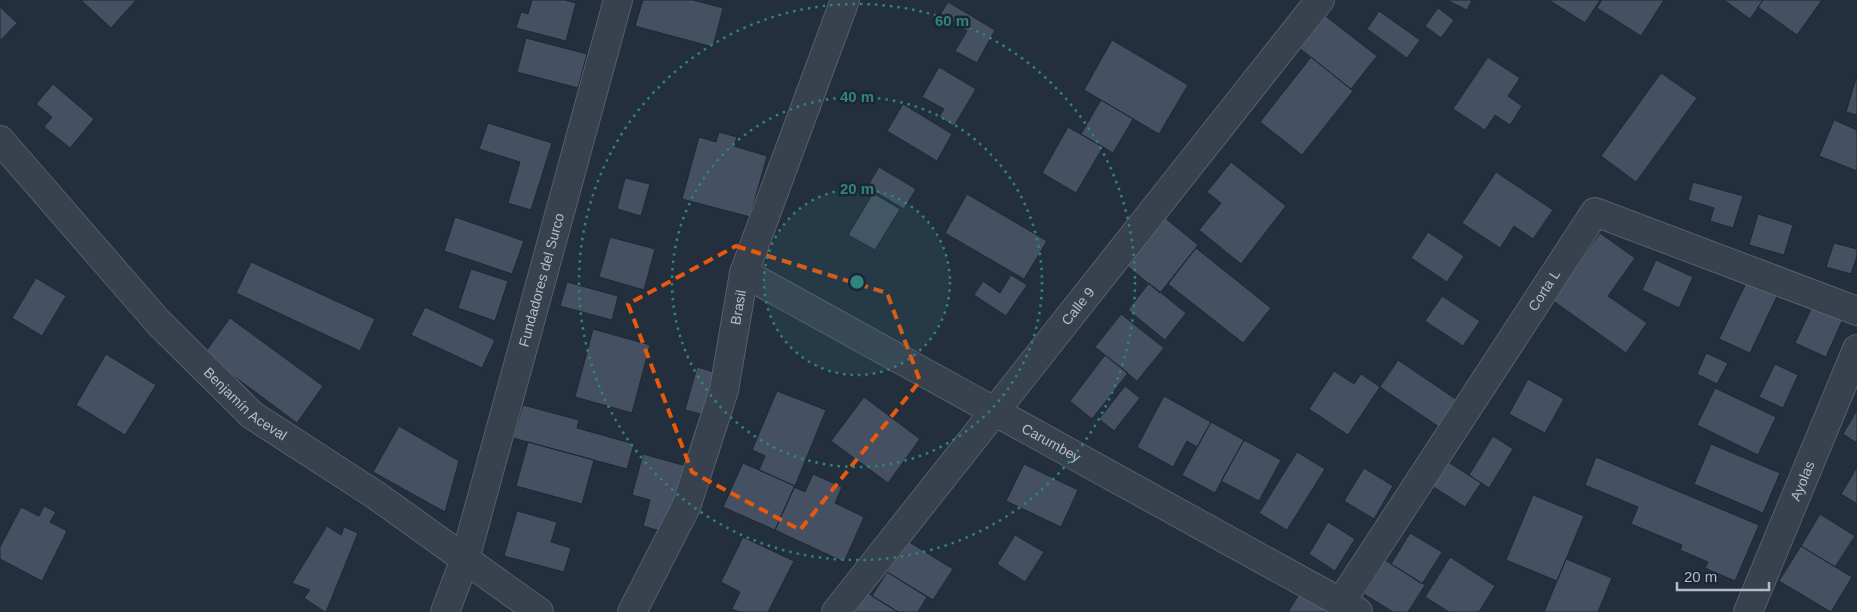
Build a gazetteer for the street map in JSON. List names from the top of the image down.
{
  "streets": {
    "street": [
      "Fundadores del Surco",
      "Corta L",
      "Calle 9",
      "Brasil",
      "Benjamín Aceval",
      "Carumbey",
      "Ayolas"
    ]
  },
  "crossings": [
    ["Fundadores del Surco", "Benjamín Aceval"],
    ["Corta L", "Carumbey"],
    ["Calle 9", "Carumbey"],
    ["Brasil", "Carumbey"]
  ],
  "scale_bar": "20 m",
  "rings": ["60 m", "40 m", "20 m"]
}
